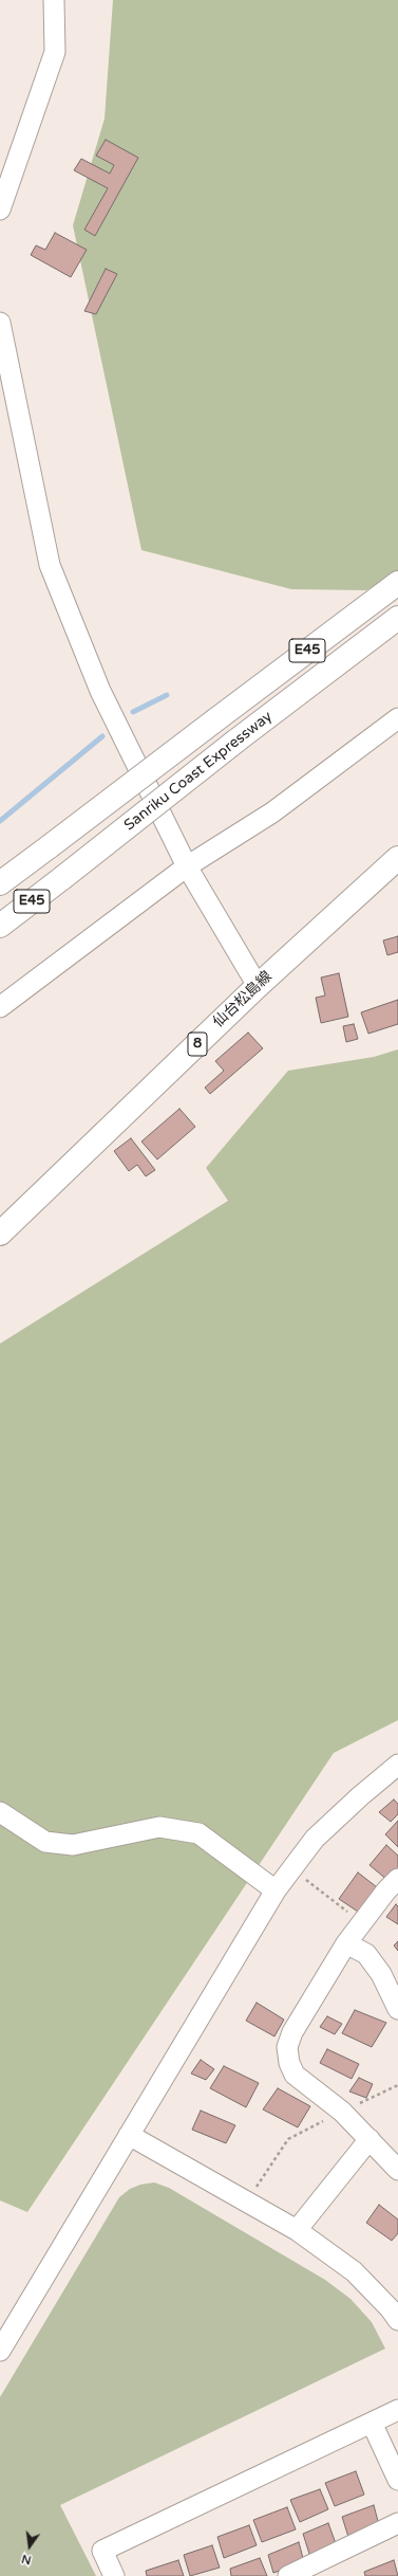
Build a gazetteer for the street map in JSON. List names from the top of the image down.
{
  "streets": {
    "main road": [
      "E45",
      "Sanriku Coast Expressway",
      "仙台松島線",
      "8"
    ]
  },
  "north": "bottom"
}
